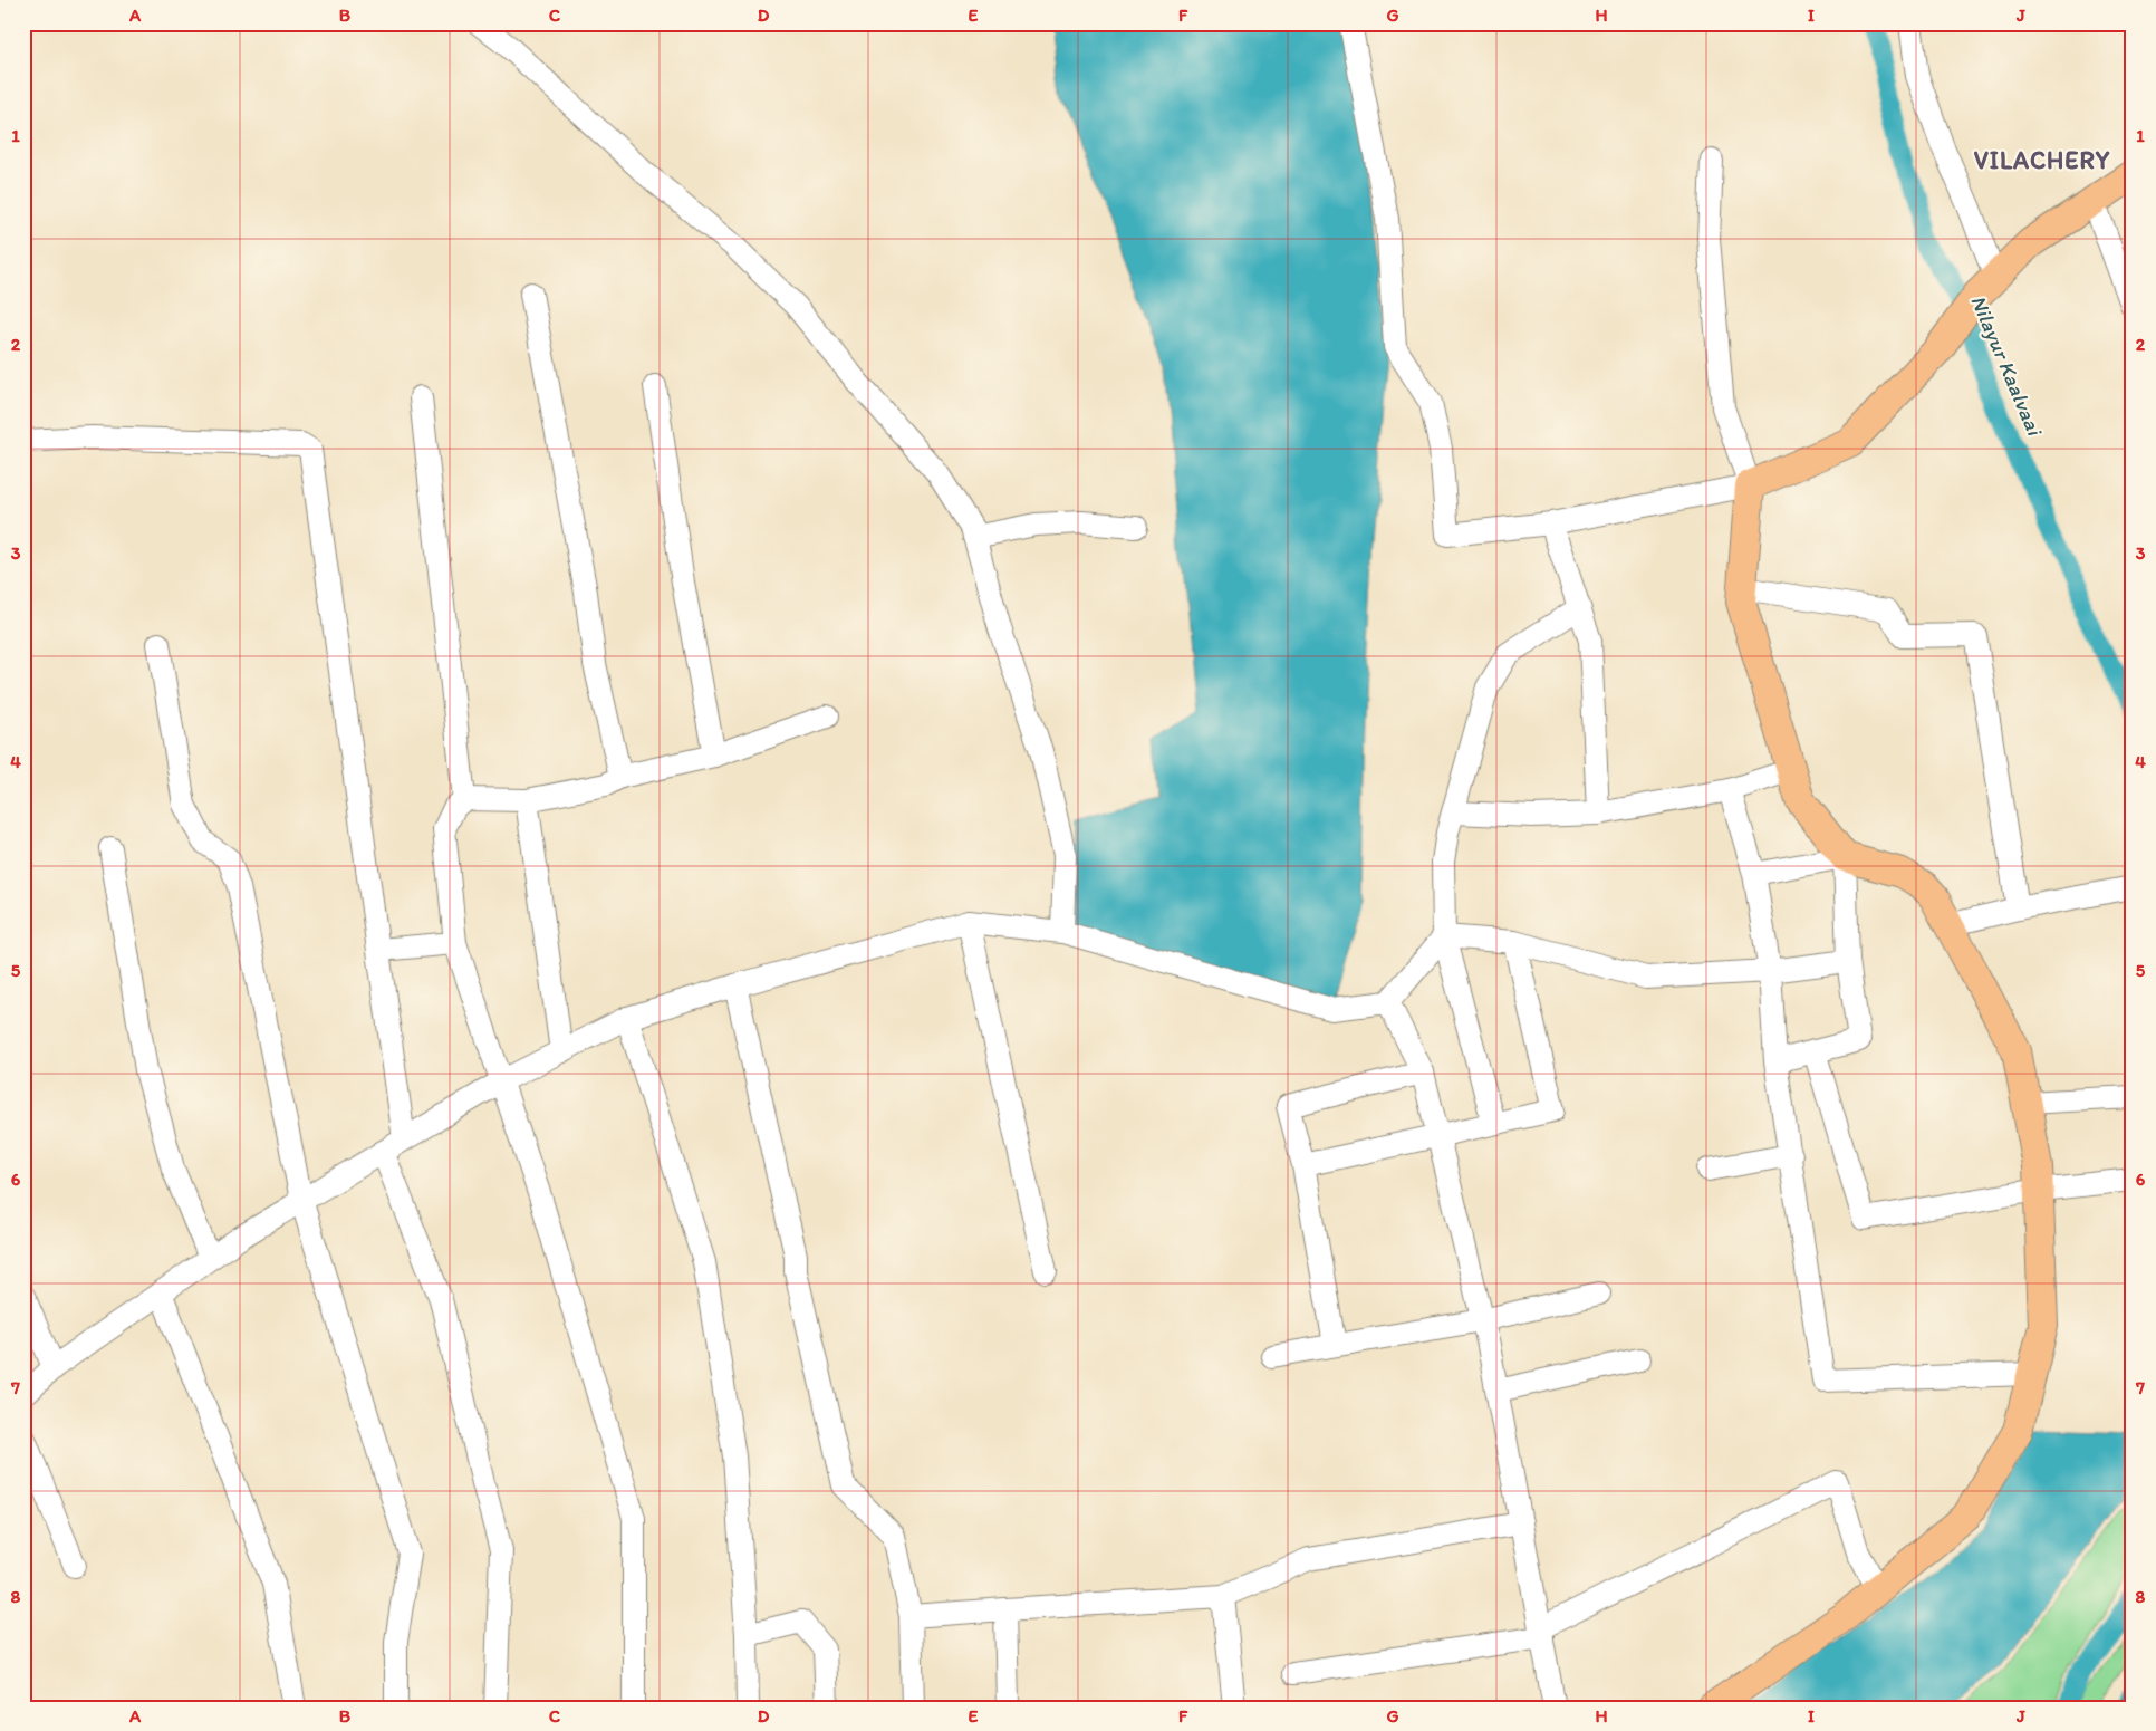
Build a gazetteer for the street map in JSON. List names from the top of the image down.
{
  "districts": ["VILACHERY"],
  "water": ["Nilayur Kaalvaai"],
  "grid": {
    "columns": [
      "A",
      "B",
      "C",
      "D",
      "E",
      "F",
      "G",
      "H",
      "I",
      "J"
    ],
    "rows": [
      "1",
      "2",
      "3",
      "4",
      "5",
      "6",
      "7",
      "8"
    ]
  }
}
